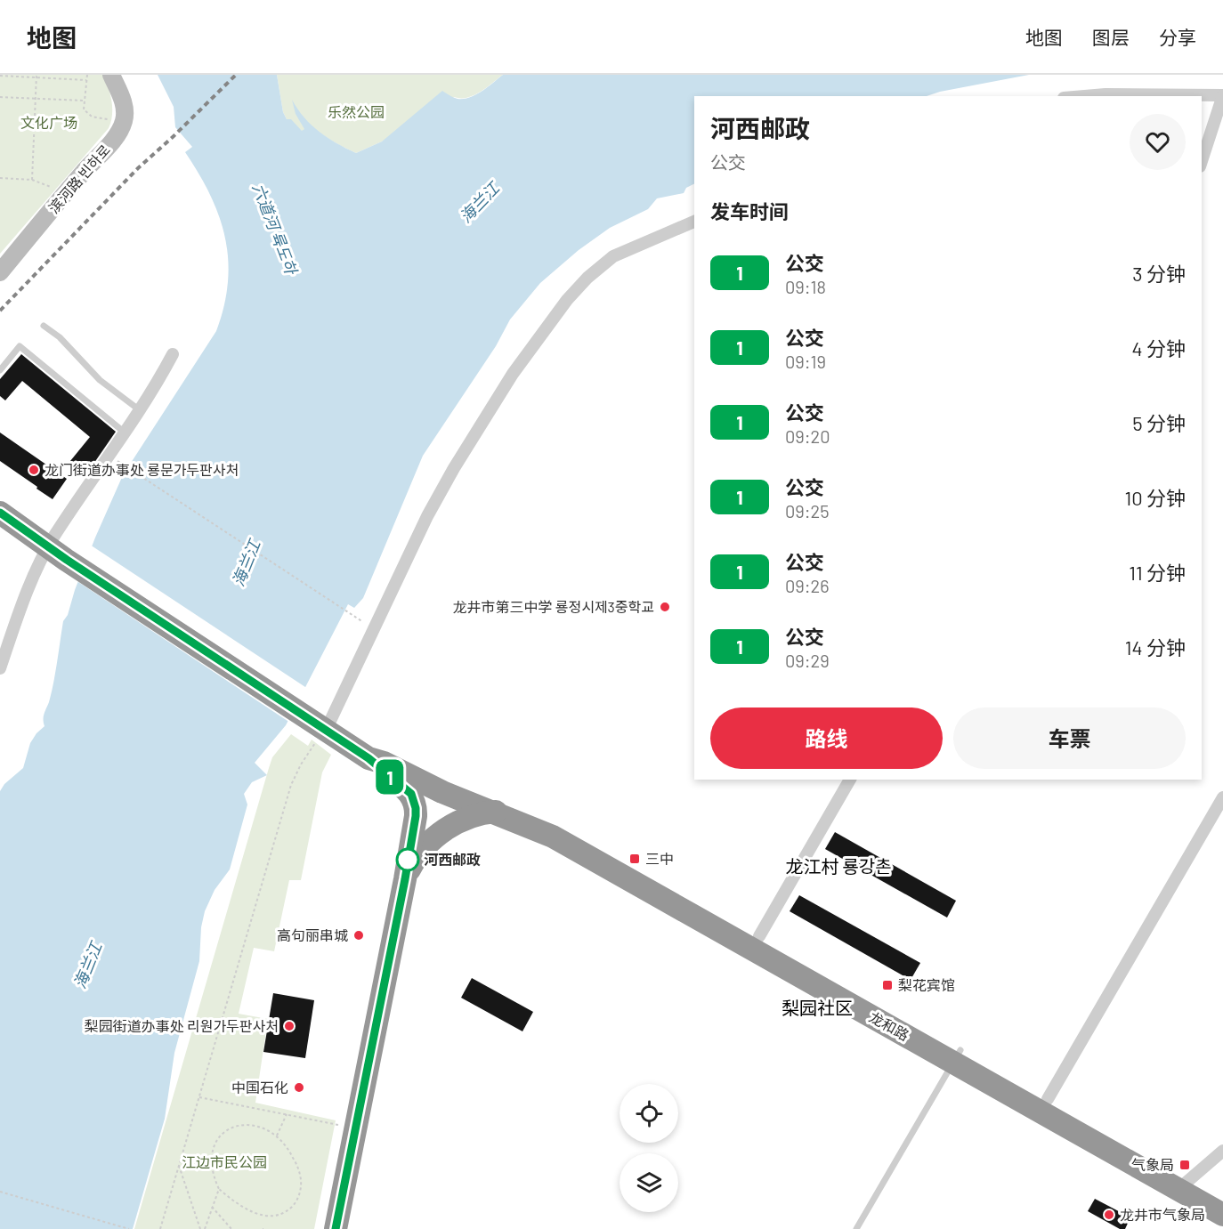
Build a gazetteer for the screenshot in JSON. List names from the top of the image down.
{
  "streets": {
    "highway": ["龙和路"],
    "street": ["滨河路 빈하로"]
  },
  "districts": ["龙江村 룡강촌", "梨园社区"],
  "water": ["海兰江", "六道河 륙도하"],
  "parks": ["乐然公园", "文化广场", "江边市民公园"],
  "places": {
    "other": [
      "龙门街道办事处 룡문가두판사처",
      "龙井市第三中学 룡정시제3중학교",
      "河西邮政",
      "高句丽串城",
      "梨园街道办事处 리원가두판사처",
      "中国石化",
      "龙井市气象局"
    ],
    "transit": ["三中", "梨花宾馆", "气象局"]
  },
  "lines": ["bus line 1"],
  "page": {
    "header": "地图",
    "nav": ["地图", "图层", "分享"],
    "on_map": "1",
    "heading": [
      ["河西邮政", "公交"],
      "发车时间"
    ],
    "list": [
      {
        "mark": "1",
        "name": "公交",
        "note": "09:18",
        "value": "3 分钟"
      },
      {
        "mark": "1",
        "name": "公交",
        "note": "09:19",
        "value": "4 分钟"
      },
      {
        "mark": "1",
        "name": "公交",
        "note": "09:20",
        "value": "5 分钟"
      },
      {
        "mark": "1",
        "name": "公交",
        "note": "09:25",
        "value": "10 分钟"
      },
      {
        "mark": "1",
        "name": "公交",
        "note": "09:26",
        "value": "11 分钟"
      },
      {
        "mark": "1",
        "name": "公交",
        "note": "09:29",
        "value": "14 分钟"
      }
    ],
    "buttons": ["路线", "车票"]
  }
}
